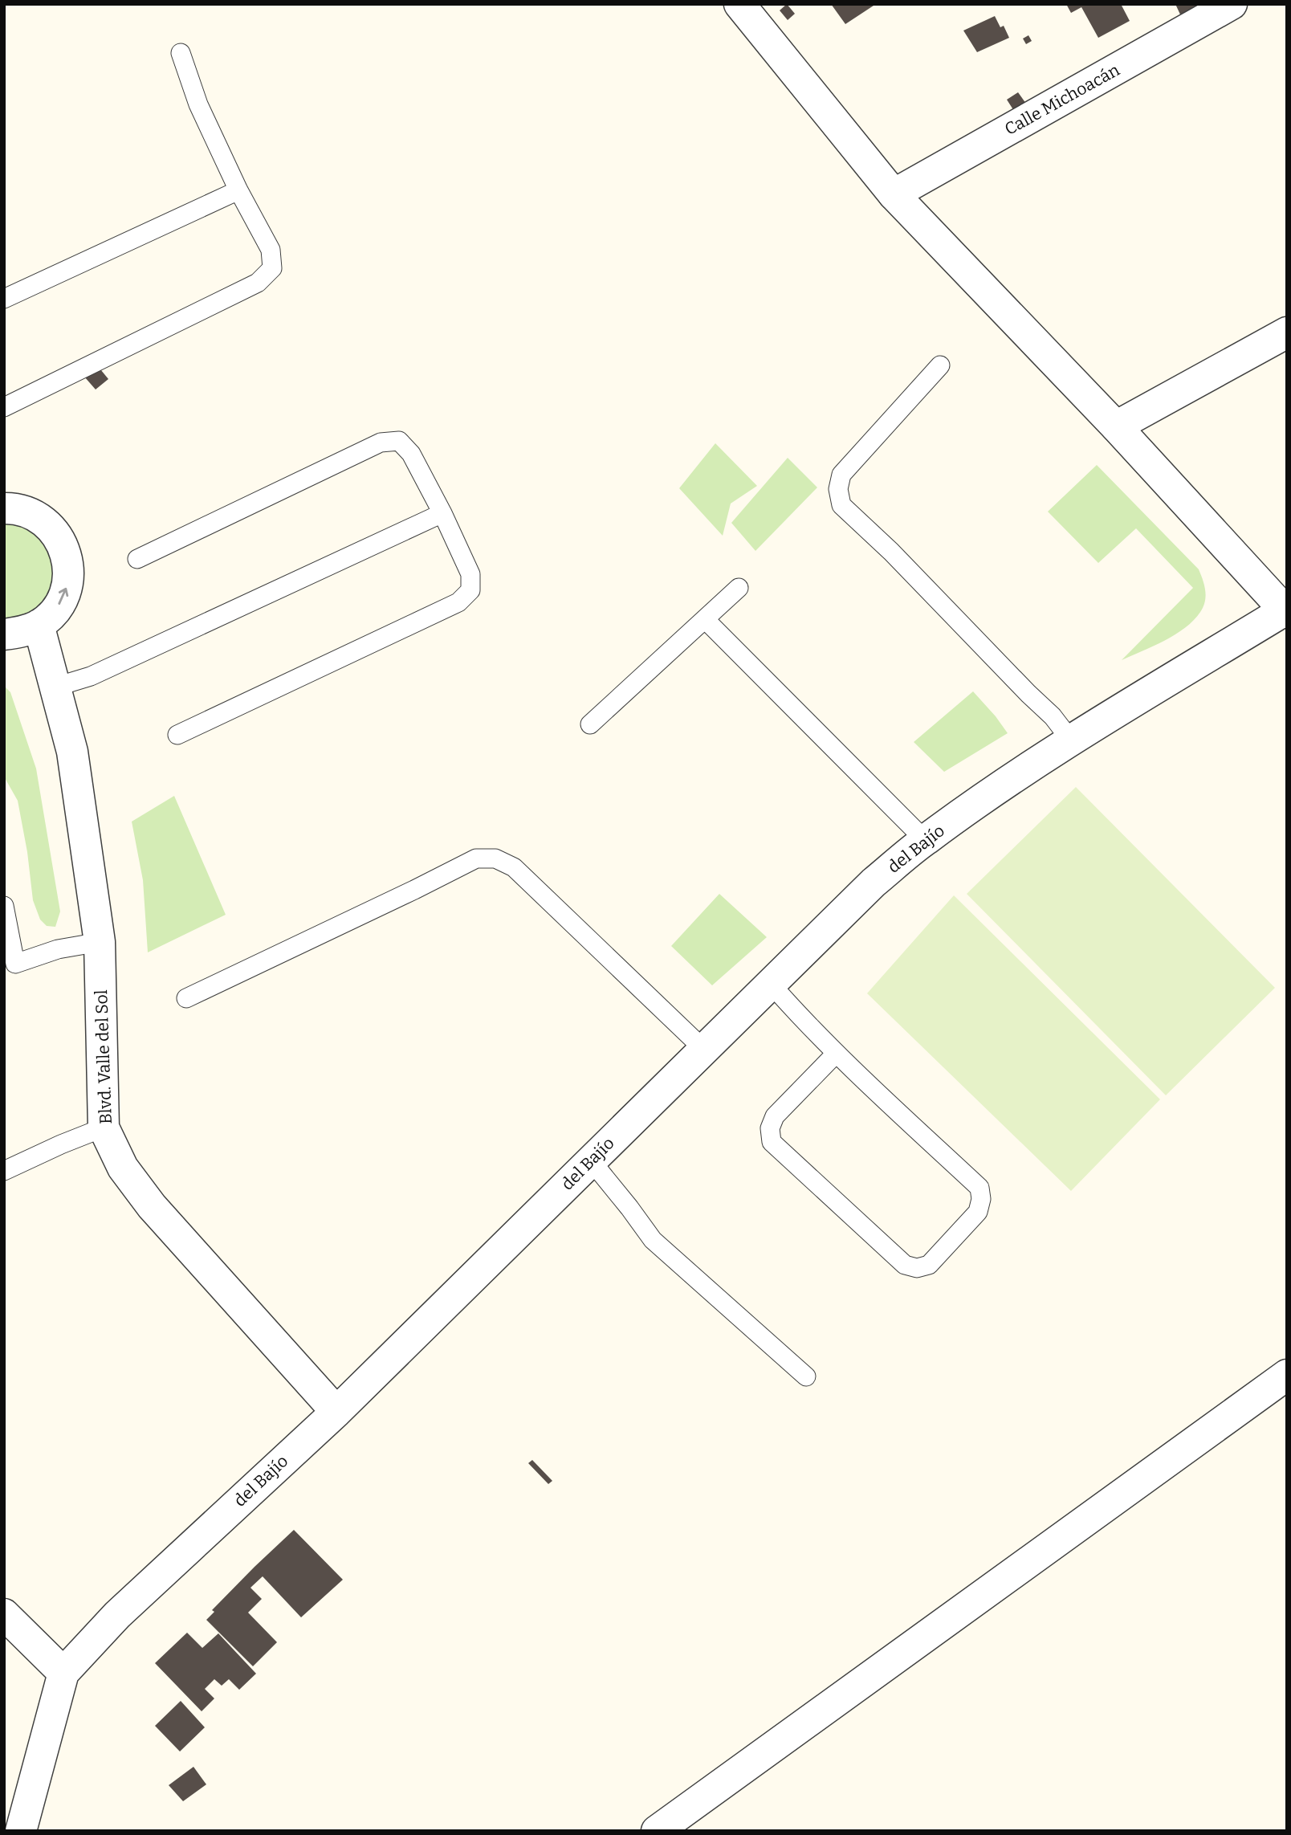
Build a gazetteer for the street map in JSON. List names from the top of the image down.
{
  "streets": {
    "street": ["Calle Michoacán", "del Bajío", "Blvd. Valle del Sol"]
  },
  "crossings": [
    ["del Bajío", "Blvd. Valle del Sol"]
  ]
}
